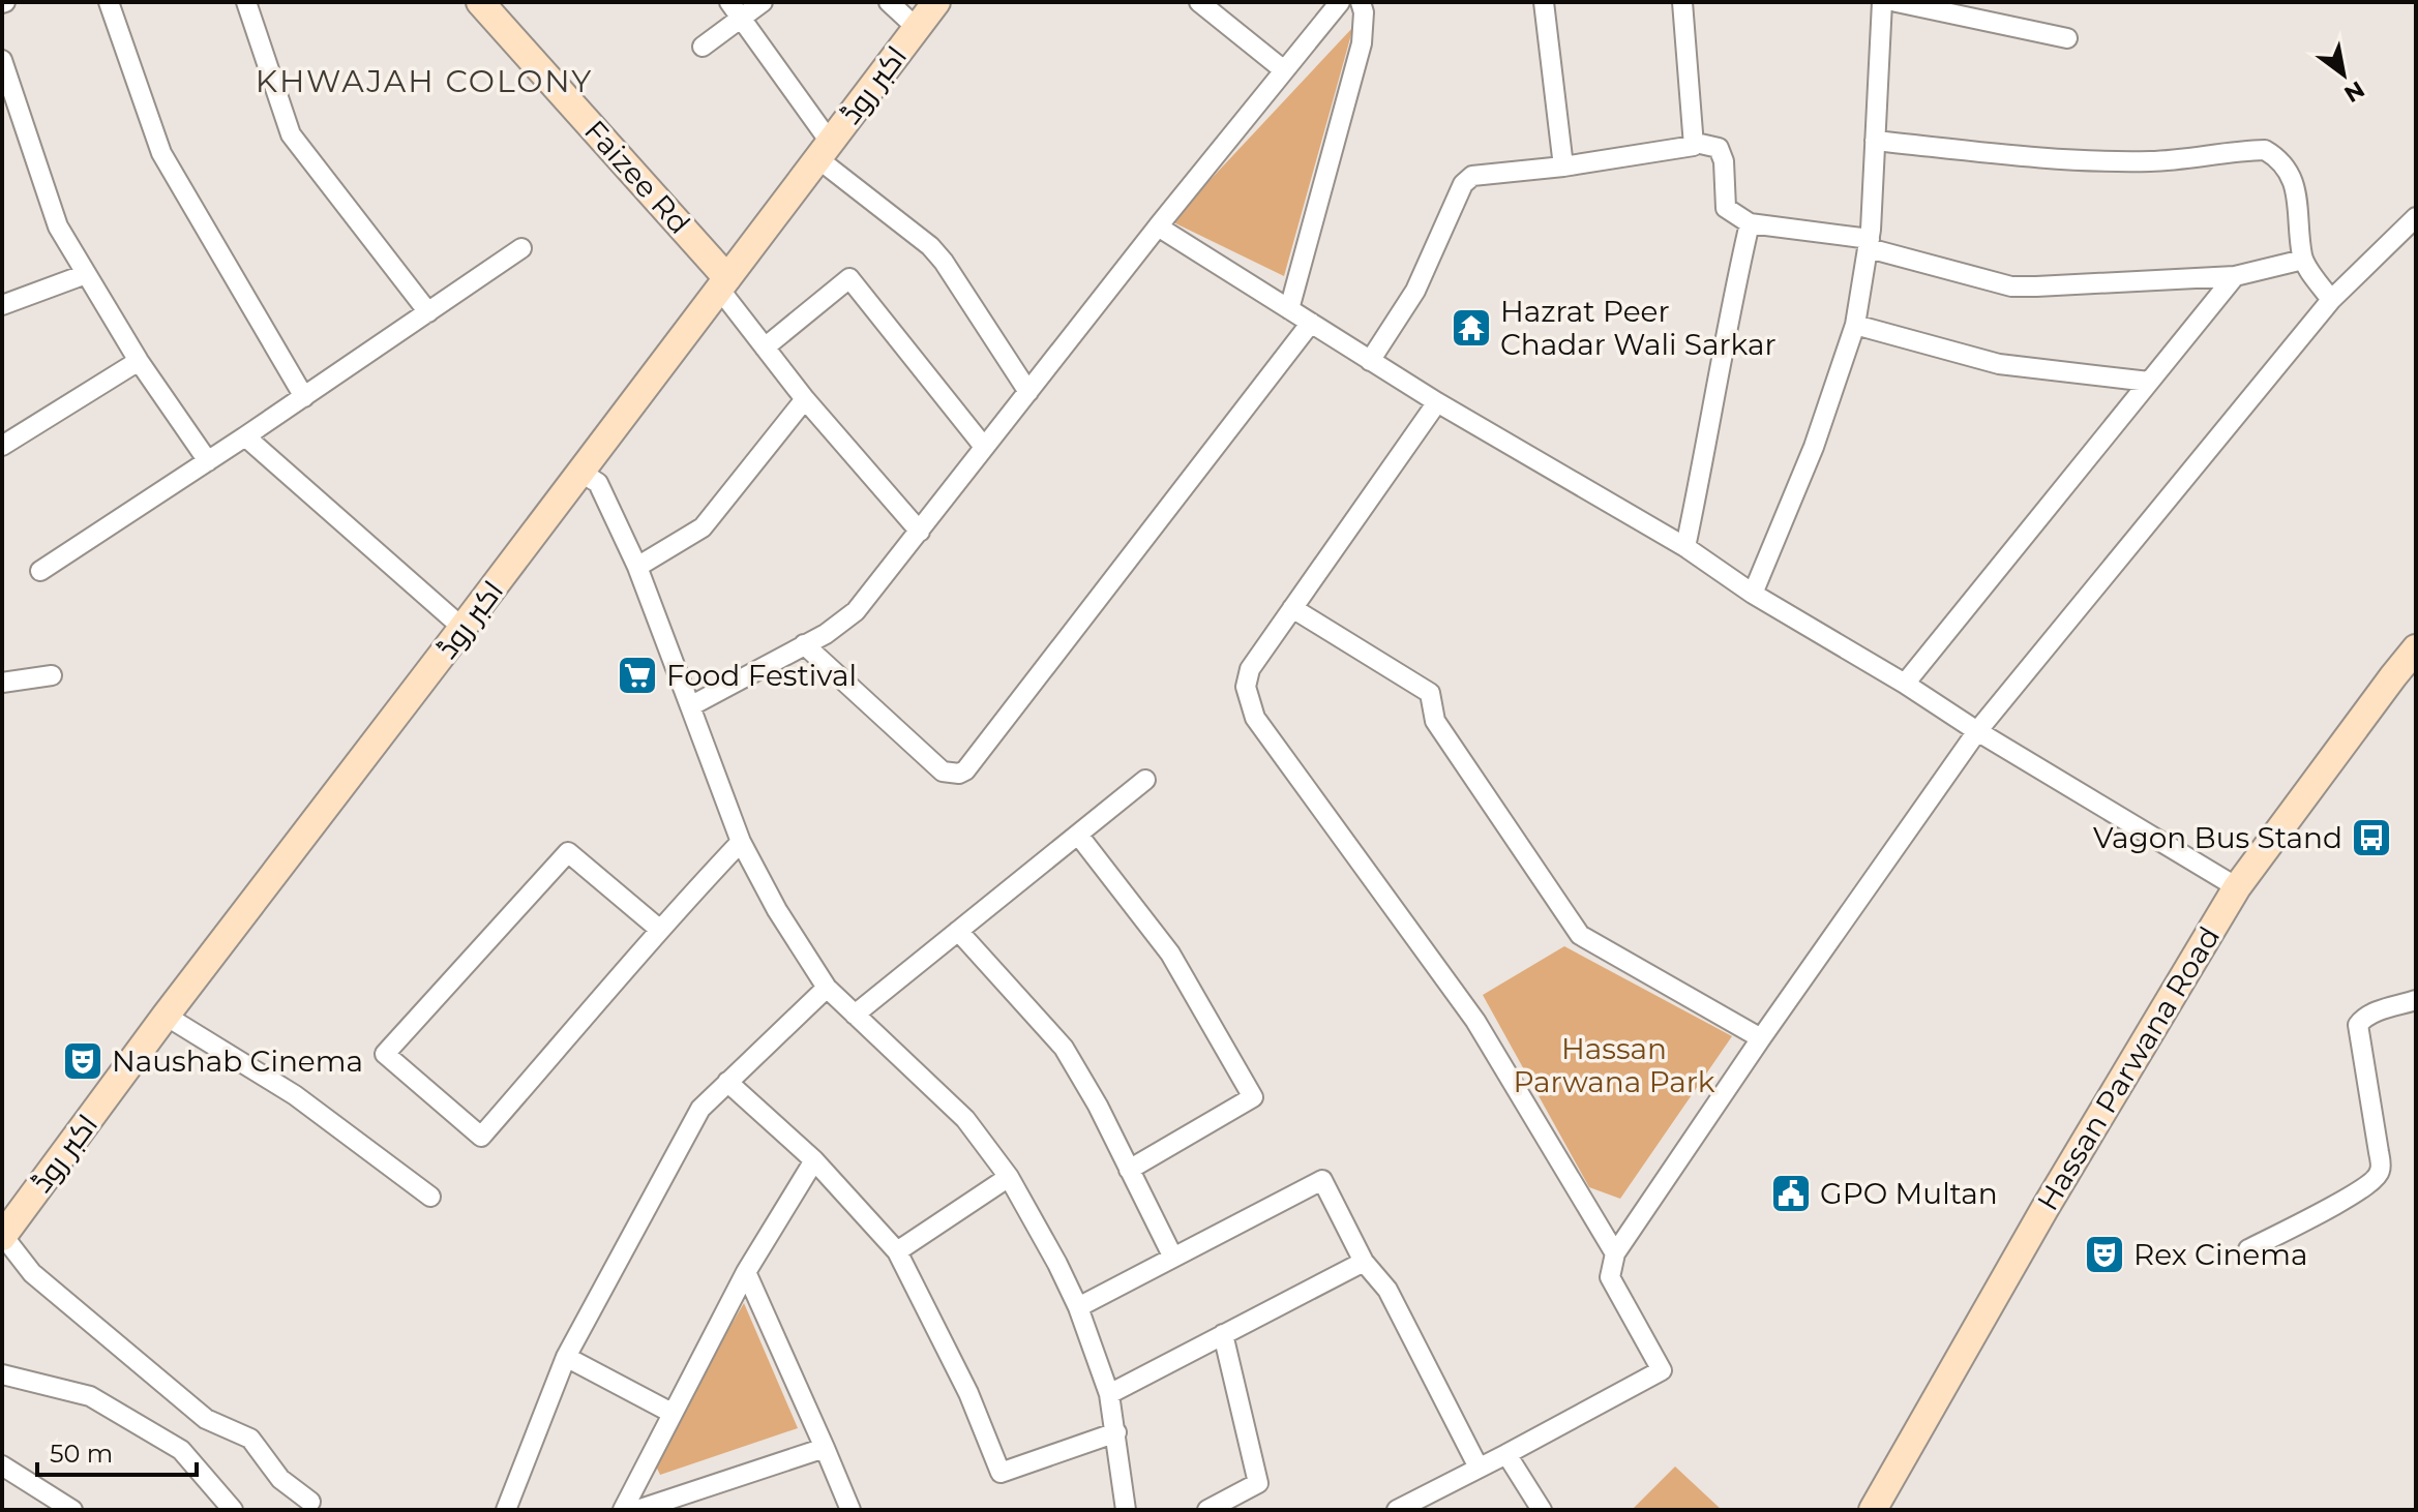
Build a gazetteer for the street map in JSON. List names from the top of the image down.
{
  "streets": {
    "main road": ["اکبر روڈ", "Faizee Rd", "Hassan Parwana Road"]
  },
  "crossings": [
    ["اکبر روڈ", "Faizee Rd"]
  ],
  "districts": ["KHWAJAH COLONY"],
  "parks": ["Hassan Parwana Park"],
  "places": {
    "temple": ["Hazrat Peer Chadar Wali Sarkar"],
    "supermarket": ["Food Festival"],
    "bus stop": ["Vagon Bus Stand"],
    "theatre": ["Naushab Cinema", "Rex Cinema"],
    "public building": ["GPO Multan"]
  },
  "scale_bar": "50 m",
  "north": "bottom right"
}
